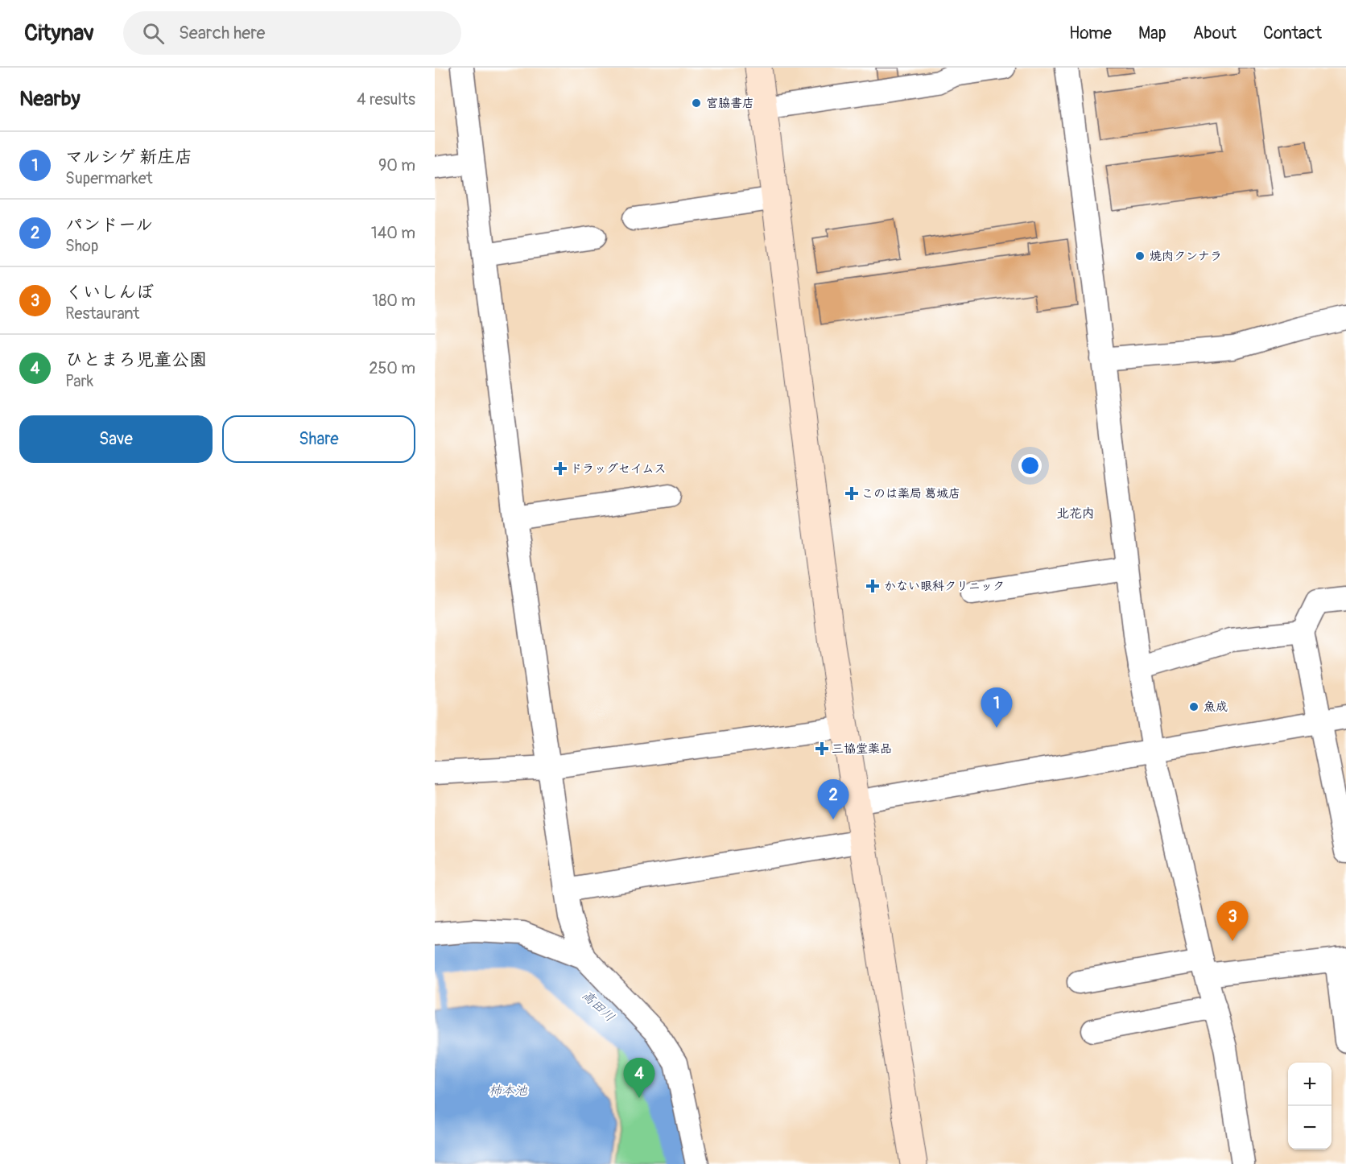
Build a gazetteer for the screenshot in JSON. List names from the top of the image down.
{
  "districts": ["北花内"],
  "water": ["高田川", "柿本池"],
  "places": {
    "other": ["宮脇書店", "焼肉クンナラ", "魚成"],
    "health": [
      "ドラッグセイムス",
      "このは薬局 葛城店",
      "かない眼科クリニック",
      "三協堂薬品"
    ]
  },
  "page": {
    "header": "Citynav",
    "search": "Search here",
    "nav": [
      "Home",
      "Map",
      "About",
      "Contact"
    ],
    "heading": ["Nearby", "4 results"],
    "list": [
      {
        "mark": "1",
        "name": "マルシゲ 新庄店",
        "note": "Supermarket",
        "value": "90 m"
      },
      {
        "mark": "2",
        "name": "パンドール",
        "note": "Shop",
        "value": "140 m"
      },
      {
        "mark": "3",
        "name": "くいしんぼ",
        "note": "Restaurant",
        "value": "180 m"
      },
      {
        "mark": "4",
        "name": "ひとまろ児童公園",
        "note": "Park",
        "value": "250 m"
      }
    ],
    "buttons": ["Save", "Share"],
    "pins": [
      "1",
      "2",
      "3",
      "4"
    ],
    "map_buttons": ["+", "−"]
  }
}
